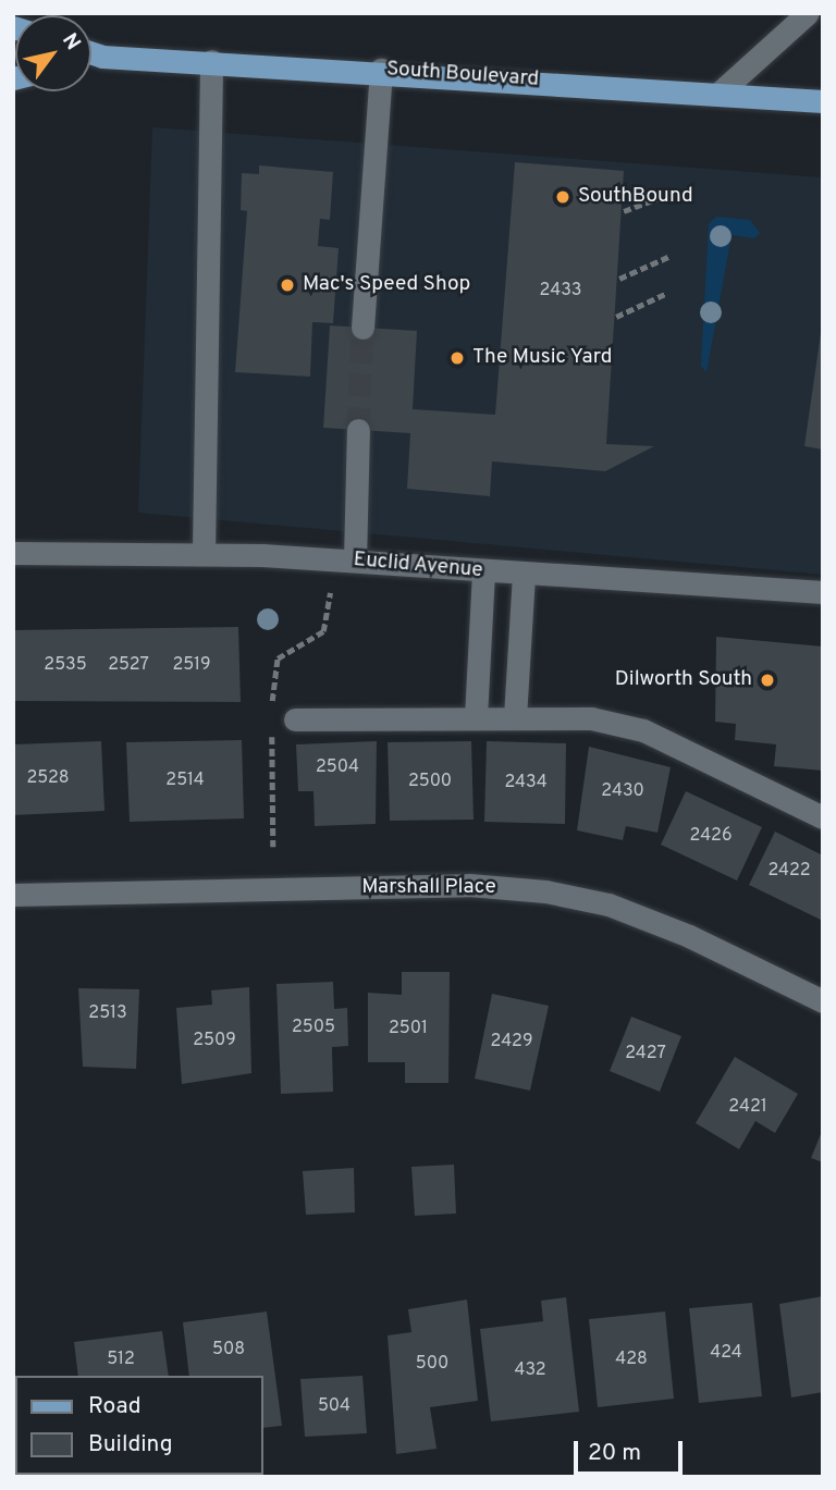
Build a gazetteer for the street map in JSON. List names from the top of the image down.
{
  "streets": {
    "main road": ["South Boulevard"],
    "street": ["Euclid Avenue", "Marshall Place"]
  },
  "places": [
    "SouthBound",
    "Mac's Speed Shop",
    "The Music Yard",
    "Dilworth South"
  ],
  "house_numbers": [
    "2433",
    "2535",
    "2527",
    "2519",
    "2504",
    "2528",
    "2514",
    "2500",
    "2434",
    "2430",
    "2426",
    "2422",
    "2513",
    "2505",
    "2501",
    "2509",
    "2429",
    "2427",
    "2421",
    "508",
    "424",
    "512",
    "428",
    "500",
    "432",
    "504"
  ],
  "legend": ["Road", "Building"],
  "scale_bar": "20 m",
  "north": "top right"
}
